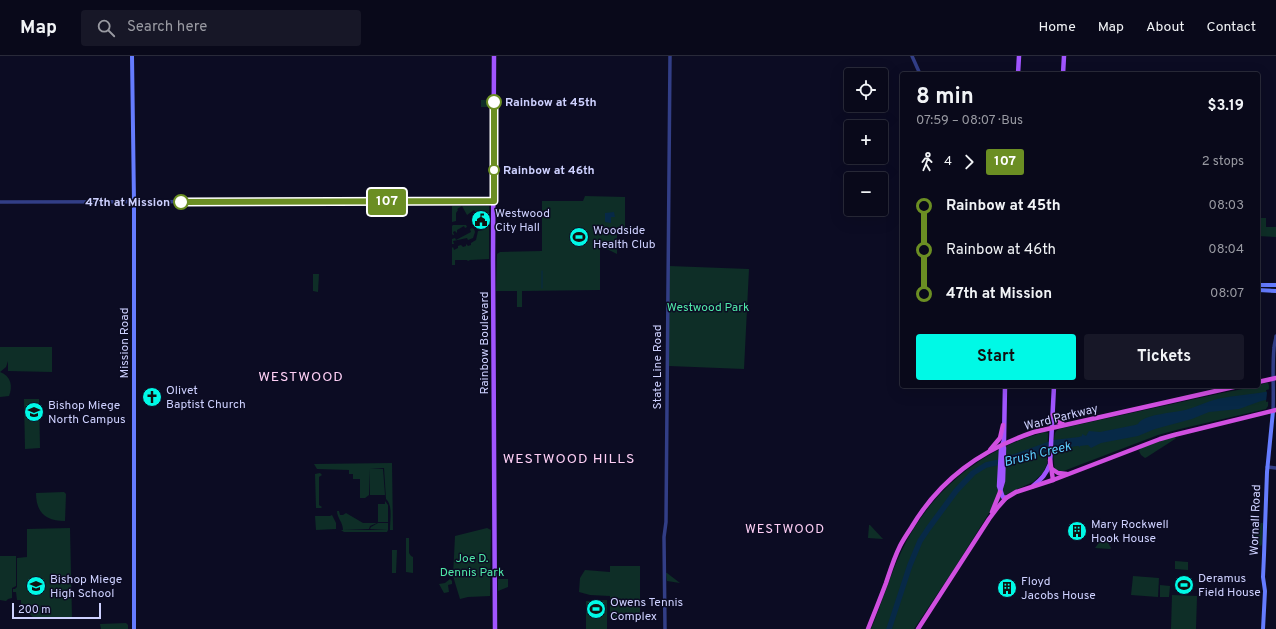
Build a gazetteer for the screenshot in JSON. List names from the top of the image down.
{
  "streets": {
    "highway": ["Ward Parkway"],
    "main road": ["Mission Road", "Rainbow Boulevard", "Wornall Road"],
    "street": ["State Line Road"]
  },
  "districts": ["WESTWOOD", "WESTWOOD HILLS", "WESTWOOD"],
  "water": ["Brush Creek"],
  "parks": ["Westwood Park", "Joe D. Dennis Park"],
  "places": {
    "other": ["Rainbow at 45th", "Rainbow at 46th", "47th at Mission"],
    "public building": ["Westwood City Hall"],
    "sports": ["Woodside Health Club", "Deramus Field House", "Owens Tennis Complex"],
    "church": ["Olivet Baptist Church"],
    "school or university": ["Bishop Miege North Campus", "Bishop Miege High School"],
    "building": ["Mary Rockwell Hook House", "Floyd Jacobs House"]
  },
  "lines": ["bus line 107"],
  "scale_bar": "200 m",
  "page": {
    "header": "Map",
    "search": "Search here",
    "nav": [
      "Home",
      "Map",
      "About",
      "Contact"
    ],
    "on_map": "107",
    "map_buttons": ["+", "−"],
    "heading": ["8 min", "07:59 – 08:07 · Bus", "$3.19"],
    "legs": ["4", "107", "2 stops"],
    "list": [
      {
        "name": "Rainbow at 45th",
        "value": "08:03"
      },
      {
        "name": "Rainbow at 46th",
        "value": "08:04"
      },
      {
        "name": "47th at Mission",
        "value": "08:07"
      }
    ],
    "buttons": ["Start", "Tickets"],
    "scale": "200 m"
  }
}
